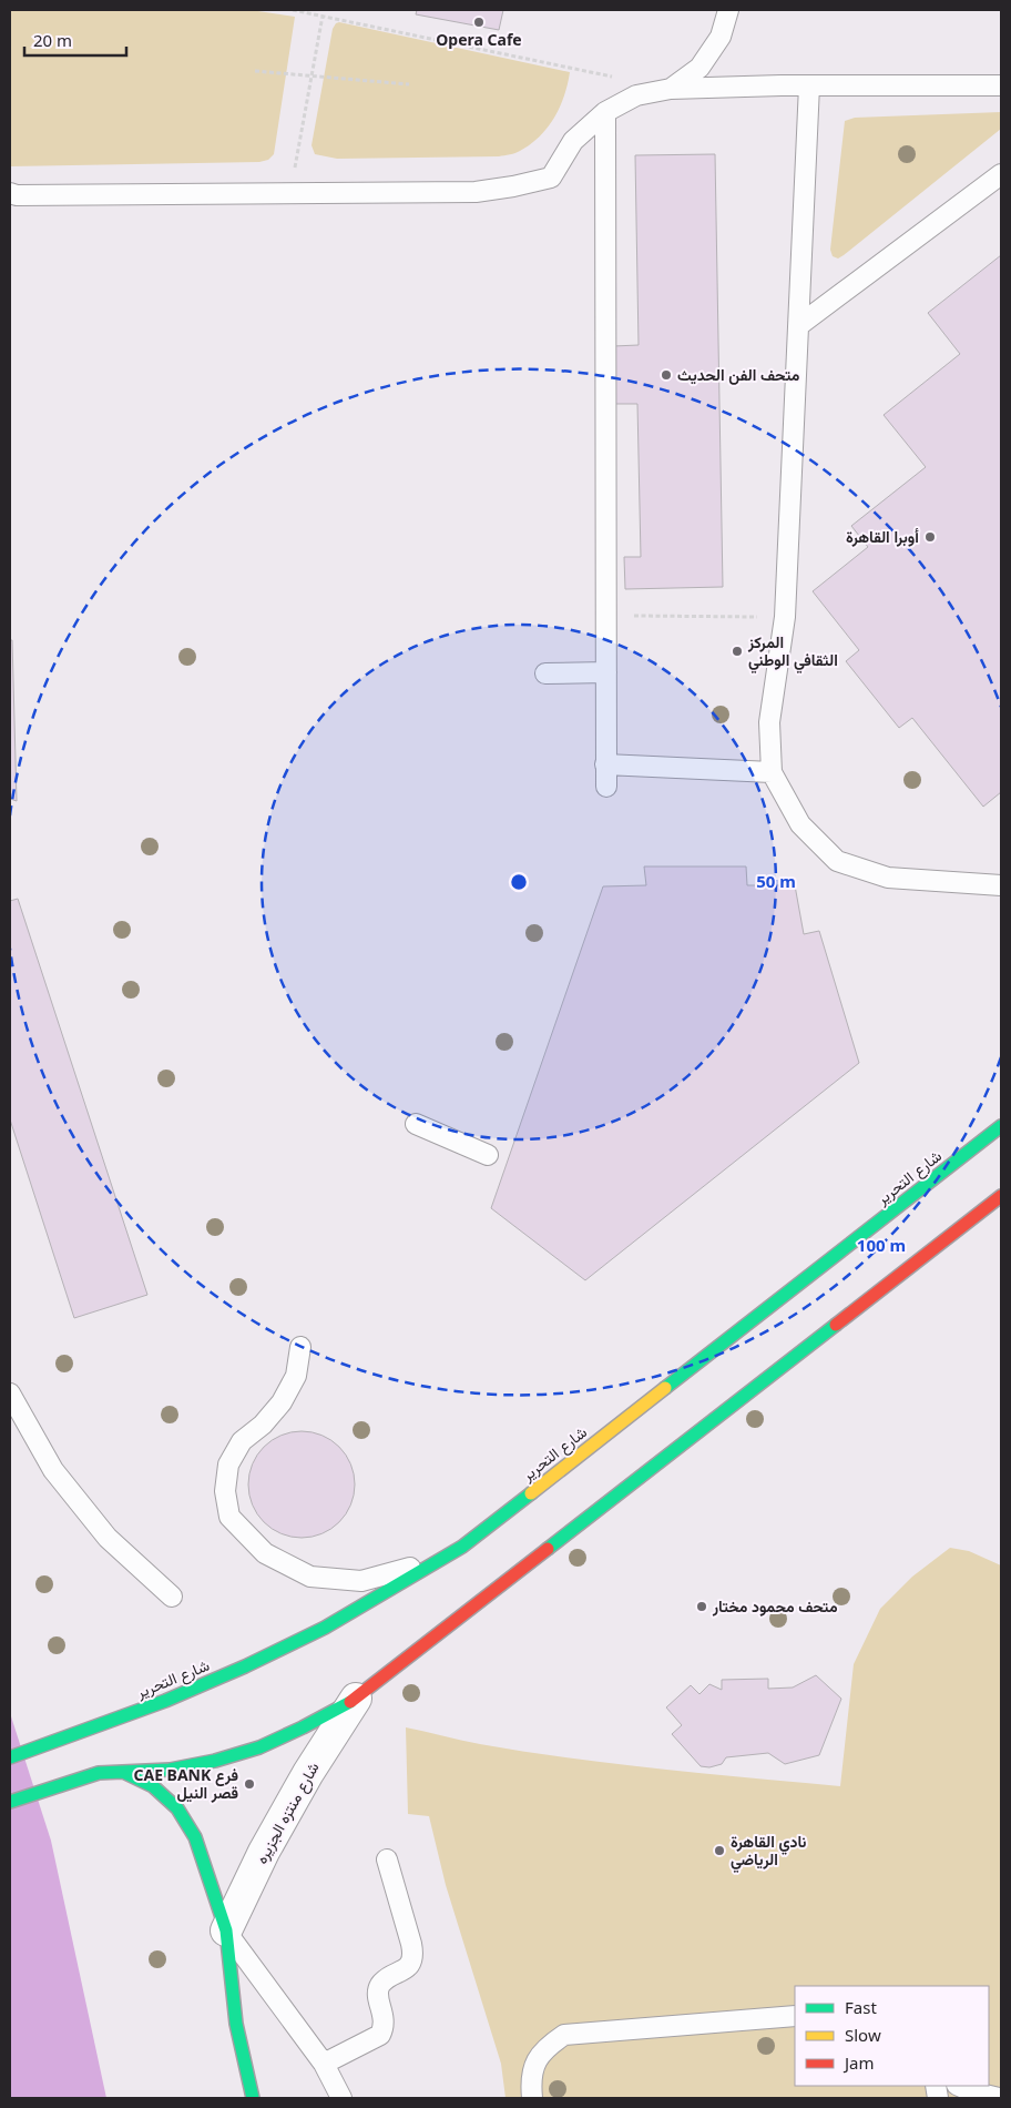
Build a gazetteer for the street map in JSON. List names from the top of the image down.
{
  "streets": {
    "main road": ["شارع التحرير"],
    "street": ["شارع منتزه الجزيره"]
  },
  "places": [
    "Opera Cafe",
    "متحف الفن الحديث",
    "أوبرا القاهرة",
    "المركز الثقافي الوطني",
    "متحف محمود مختار",
    "CAE BANK فرع قصر النيل",
    "نادي القاهرة الرياضي"
  ],
  "legend": ["Fast", "Slow", "Jam"],
  "scale_bar": "20 m",
  "rings": ["50 m", "100 m"]
}
